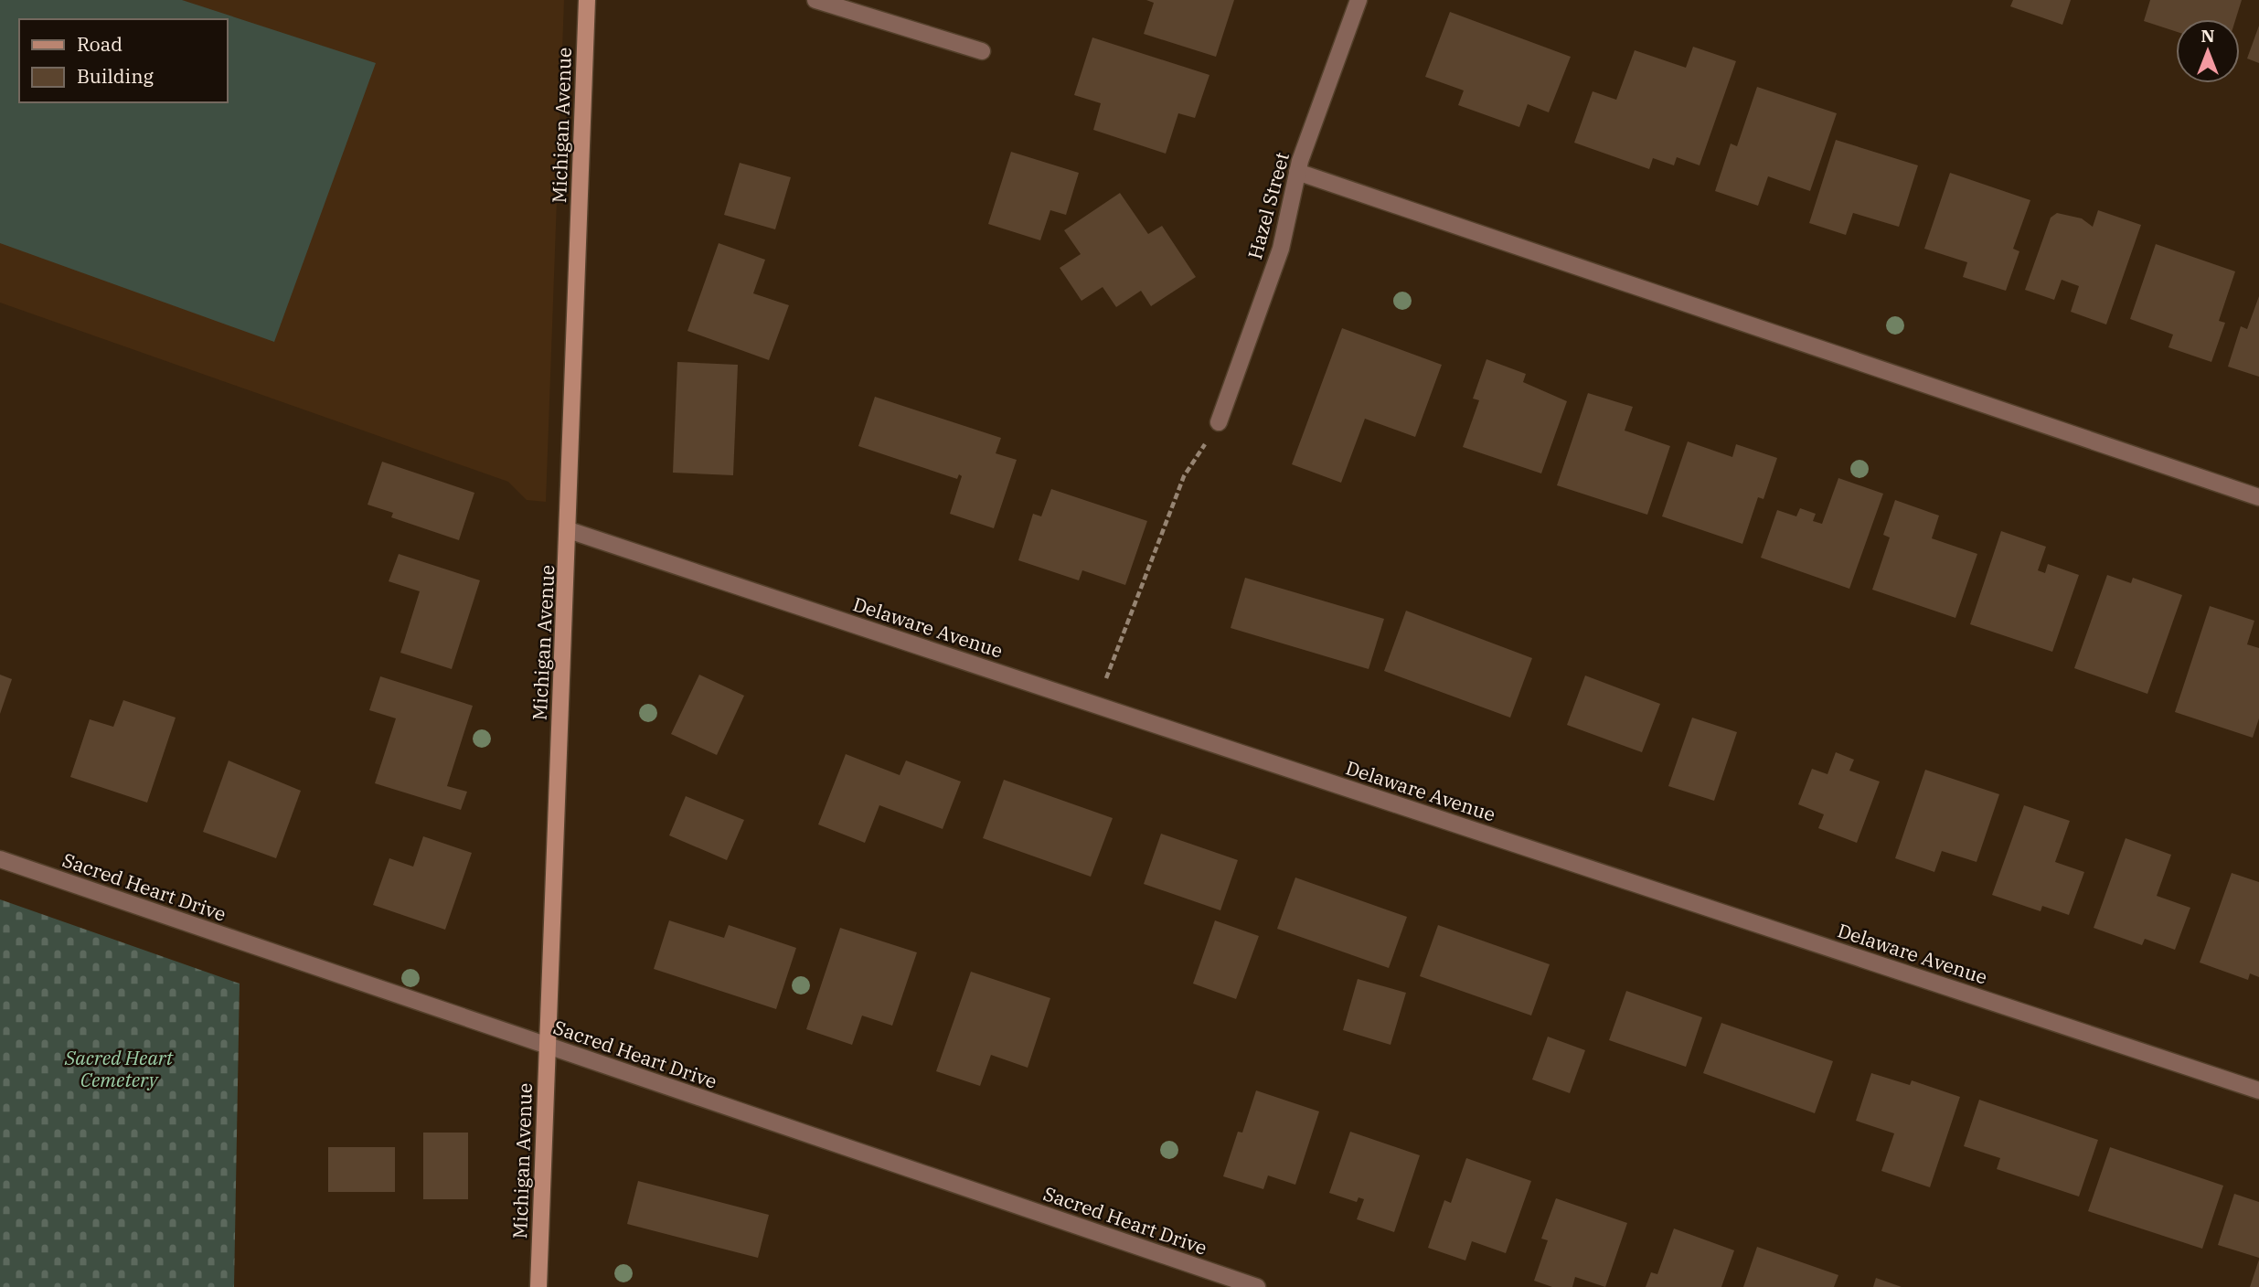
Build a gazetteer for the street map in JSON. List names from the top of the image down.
{
  "streets": {
    "street": [
      "Michigan Avenue",
      "Hazel Street",
      "Delaware Avenue",
      "Sacred Heart Drive"
    ]
  },
  "crossings": [
    ["Michigan Avenue", "Delaware Avenue"],
    ["Michigan Avenue", "Sacred Heart Drive"]
  ],
  "parks": ["Sacred Heart Cemetery"],
  "legend": ["Road", "Building"],
  "north": "top"
}
